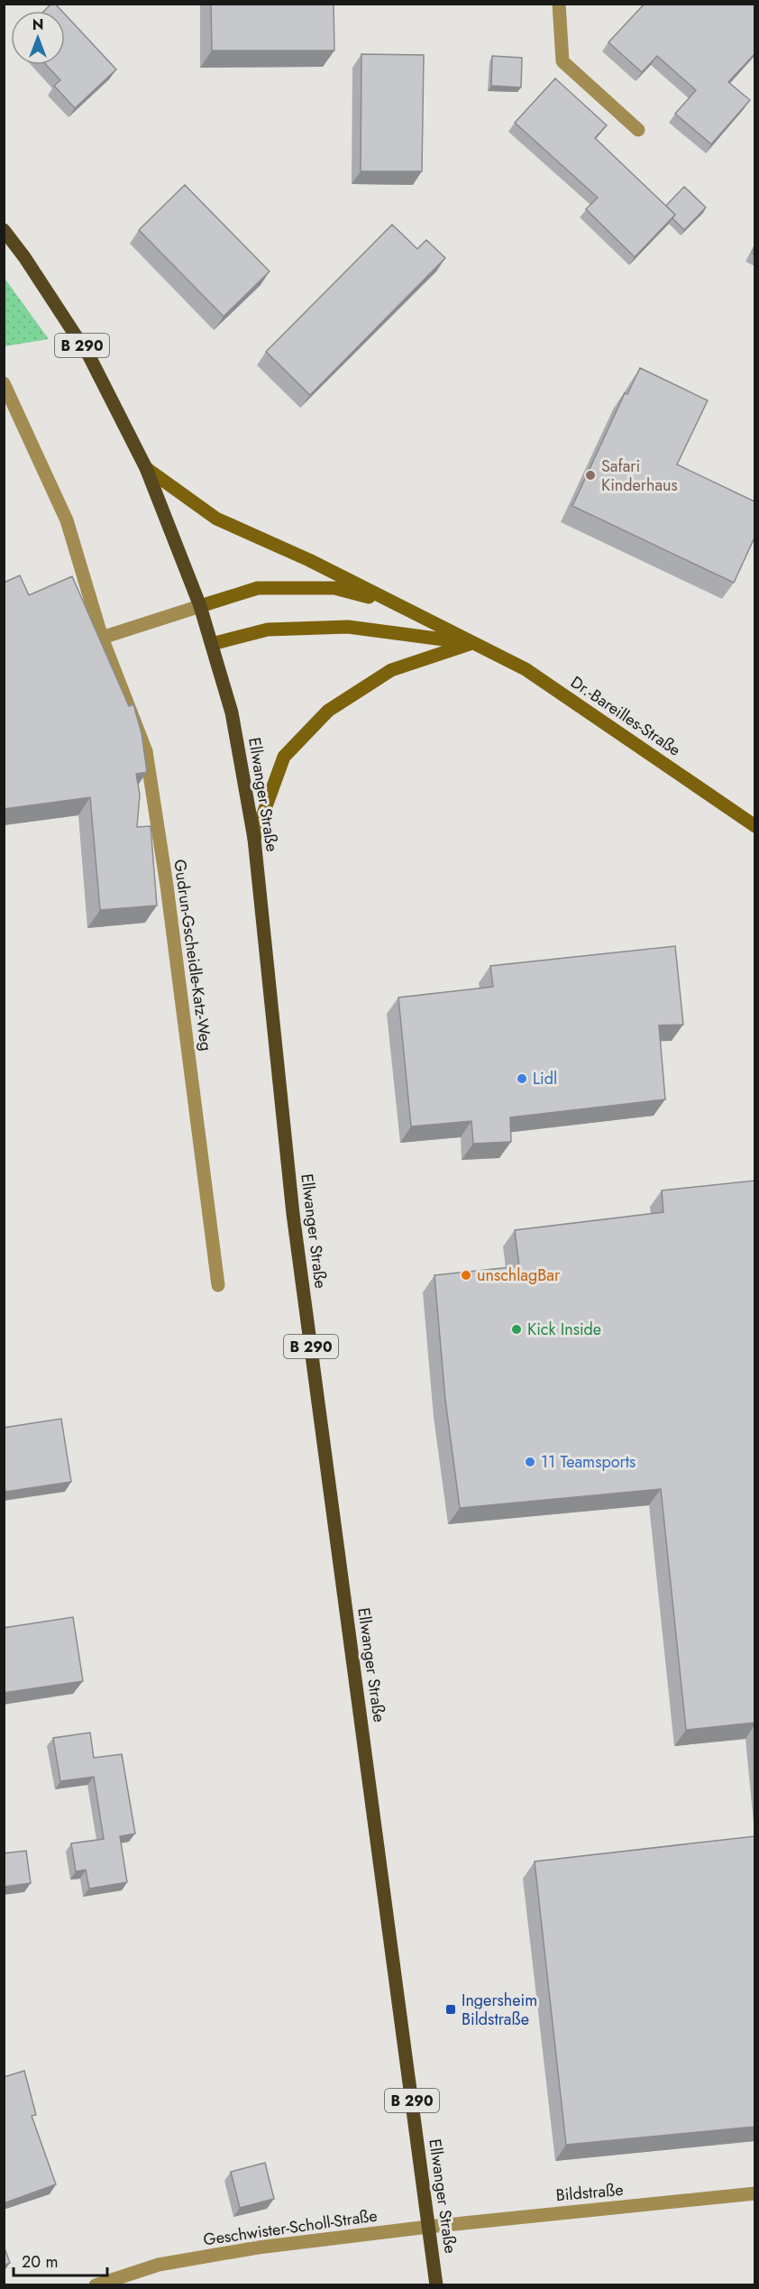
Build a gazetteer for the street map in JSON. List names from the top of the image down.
{
  "streets": {
    "main road": ["B 290", "Dr.-Bareilles-Straße", "Ellwanger Straße"],
    "street": ["Gudrun-Gscheidle-Katz-Weg", "Bildstraße", "Geschwister-Scholl-Straße"]
  },
  "crossings": [
    ["Dr.-Bareilles-Straße", "Ellwanger Straße"],
    ["Ellwanger Straße", "Bildstraße"],
    ["Ellwanger Straße", "Geschwister-Scholl-Straße"],
    ["Bildstraße", "Geschwister-Scholl-Straße"]
  ],
  "places": {
    "other": [
      "Safari Kinderhaus",
      "Lidl",
      "unschlagBar",
      "Kick Inside",
      "11 Teamsports"
    ],
    "transit": ["Ingersheim Bildstraße"]
  },
  "scale_bar": "20 m",
  "north": "top"
}
